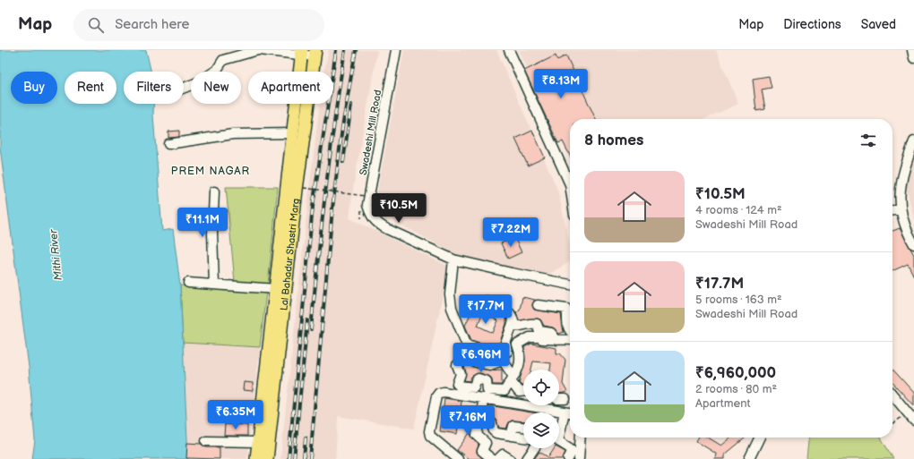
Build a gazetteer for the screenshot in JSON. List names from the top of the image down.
{
  "streets": {
    "main road": ["Lal Bahadur Shastri Marg"],
    "street": ["Swadeshi Mill Road"]
  },
  "districts": ["PREM NAGAR"],
  "water": ["Mithi River"],
  "page": {
    "header": "Map",
    "search": "Search here",
    "nav": ["Map", "Directions", "Saved"],
    "price": [
      "₹8.13M",
      "₹10.5M",
      "₹11.1M",
      "₹7.22M",
      "₹17.7M",
      "₹6.96M",
      "₹6.35M",
      "₹7.16M"
    ],
    "chip": [
      "Buy",
      "Rent",
      "Filters",
      "New",
      "Apartment"
    ],
    "heading": "8 homes",
    "list": [
      {
        "name": "₹10.5M",
        "note": "4 rooms · 124 m² · Swadeshi Mill Road"
      },
      {
        "name": "₹17.7M",
        "note": "5 rooms · 163 m² · Swadeshi Mill Road"
      },
      {
        "name": "₹6,960,000",
        "note": "2 rooms · 80 m² · Apartment"
      }
    ]
  }
}
